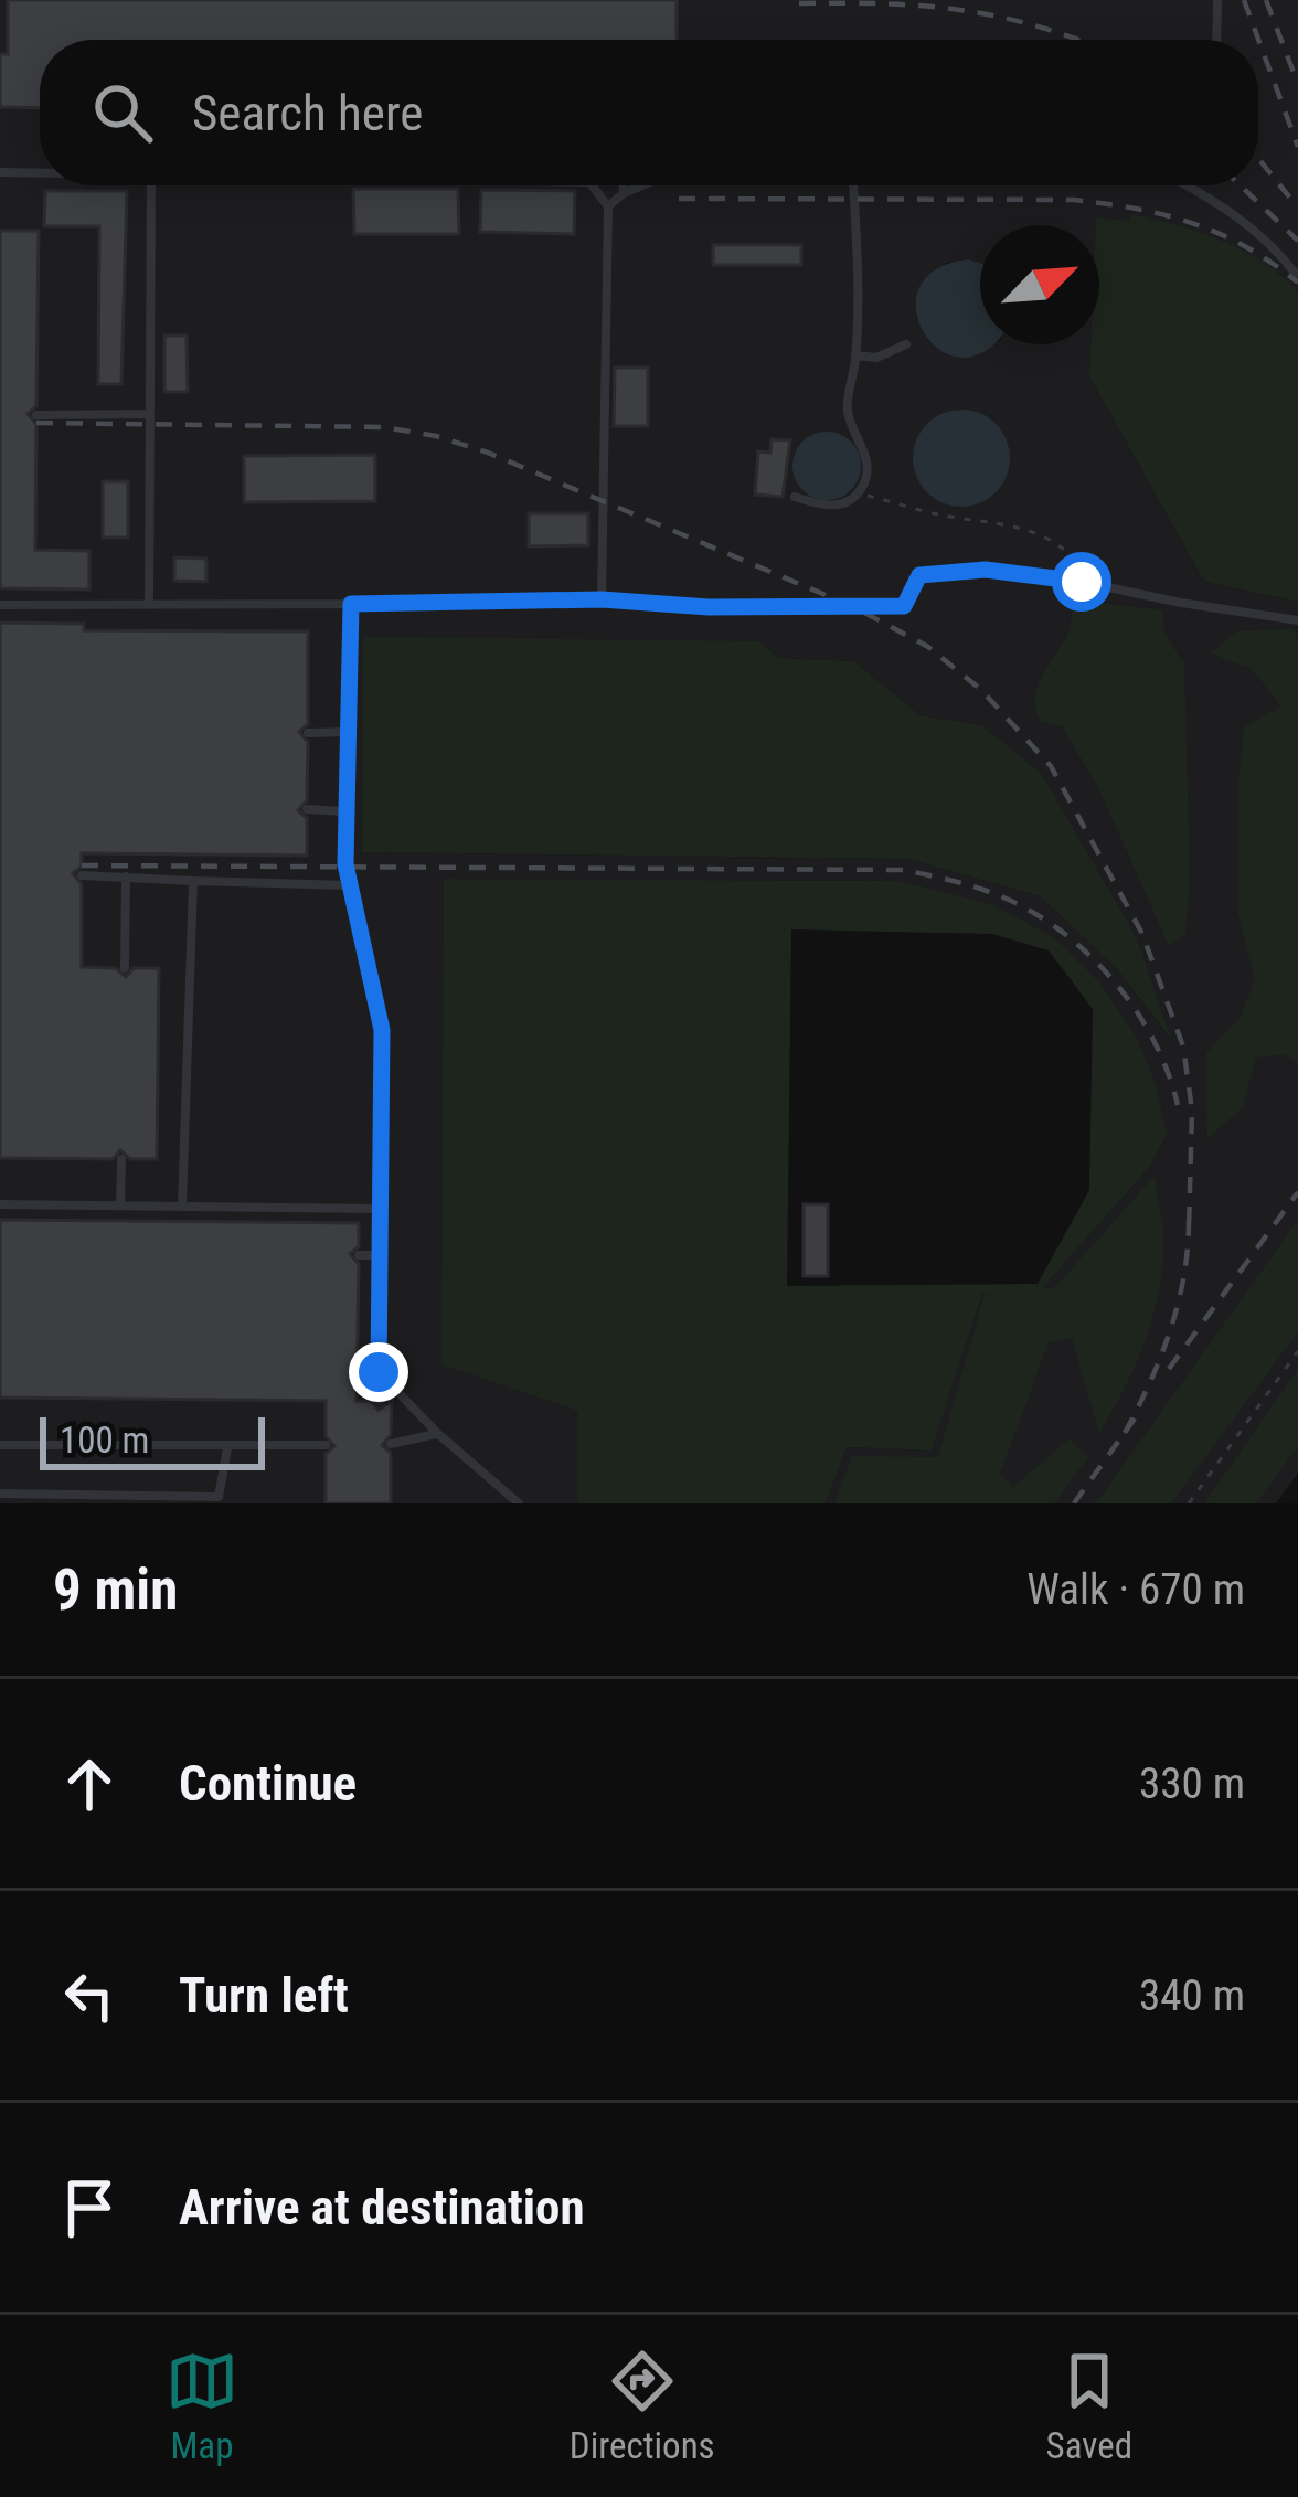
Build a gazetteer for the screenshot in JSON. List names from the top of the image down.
{
  "scale_bar": "100 m",
  "north": "top right",
  "page": {
    "search": "Search here",
    "scale": "100 m",
    "heading": ["9 min", "Walk · 670 m"],
    "list": [
      ["Continue", "330 m"],
      ["Turn left", "340 m"],
      "Arrive at destination"
    ],
    "nav": ["Map", "Directions", "Saved"]
  }
}
